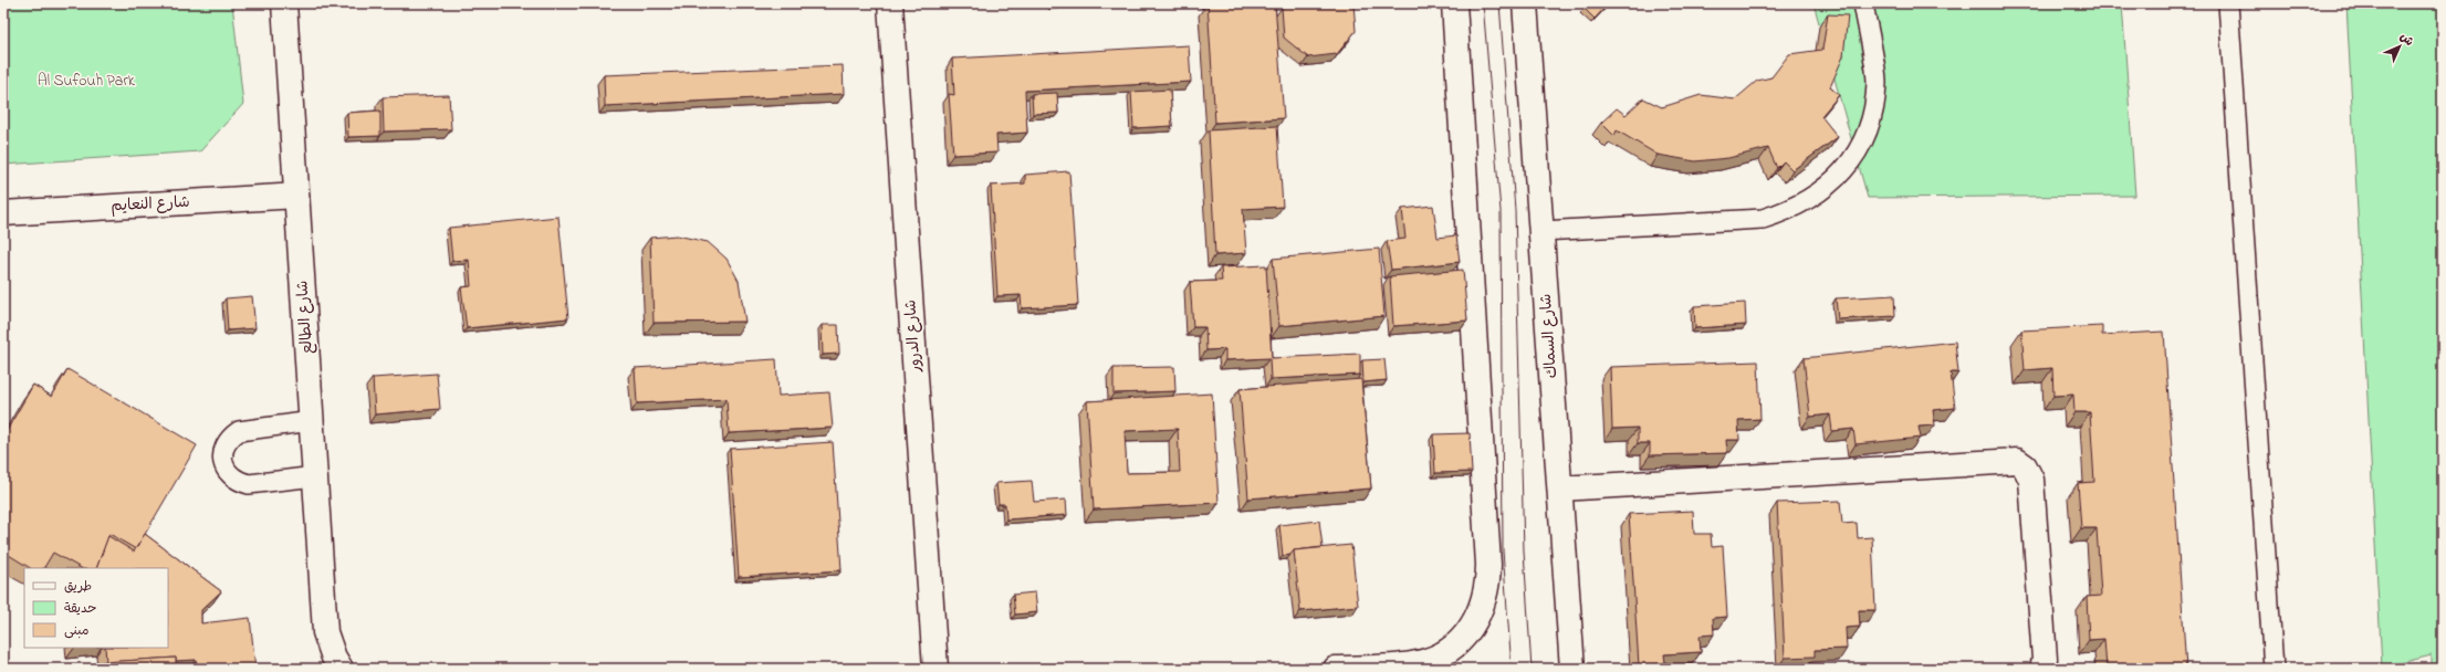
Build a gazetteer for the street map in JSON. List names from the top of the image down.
{
  "streets": {
    "street": [
      "شارع النعايم",
      "شارع الطالع",
      "شارع الدرور",
      "شارع السماك"
    ]
  },
  "crossings": [
    ["شارع النعايم", "شارع الطالع"]
  ],
  "parks": ["Al Sufouh Park"],
  "legend": ["طريق", "حديقة", "مبنى"],
  "north": "top right"
}
